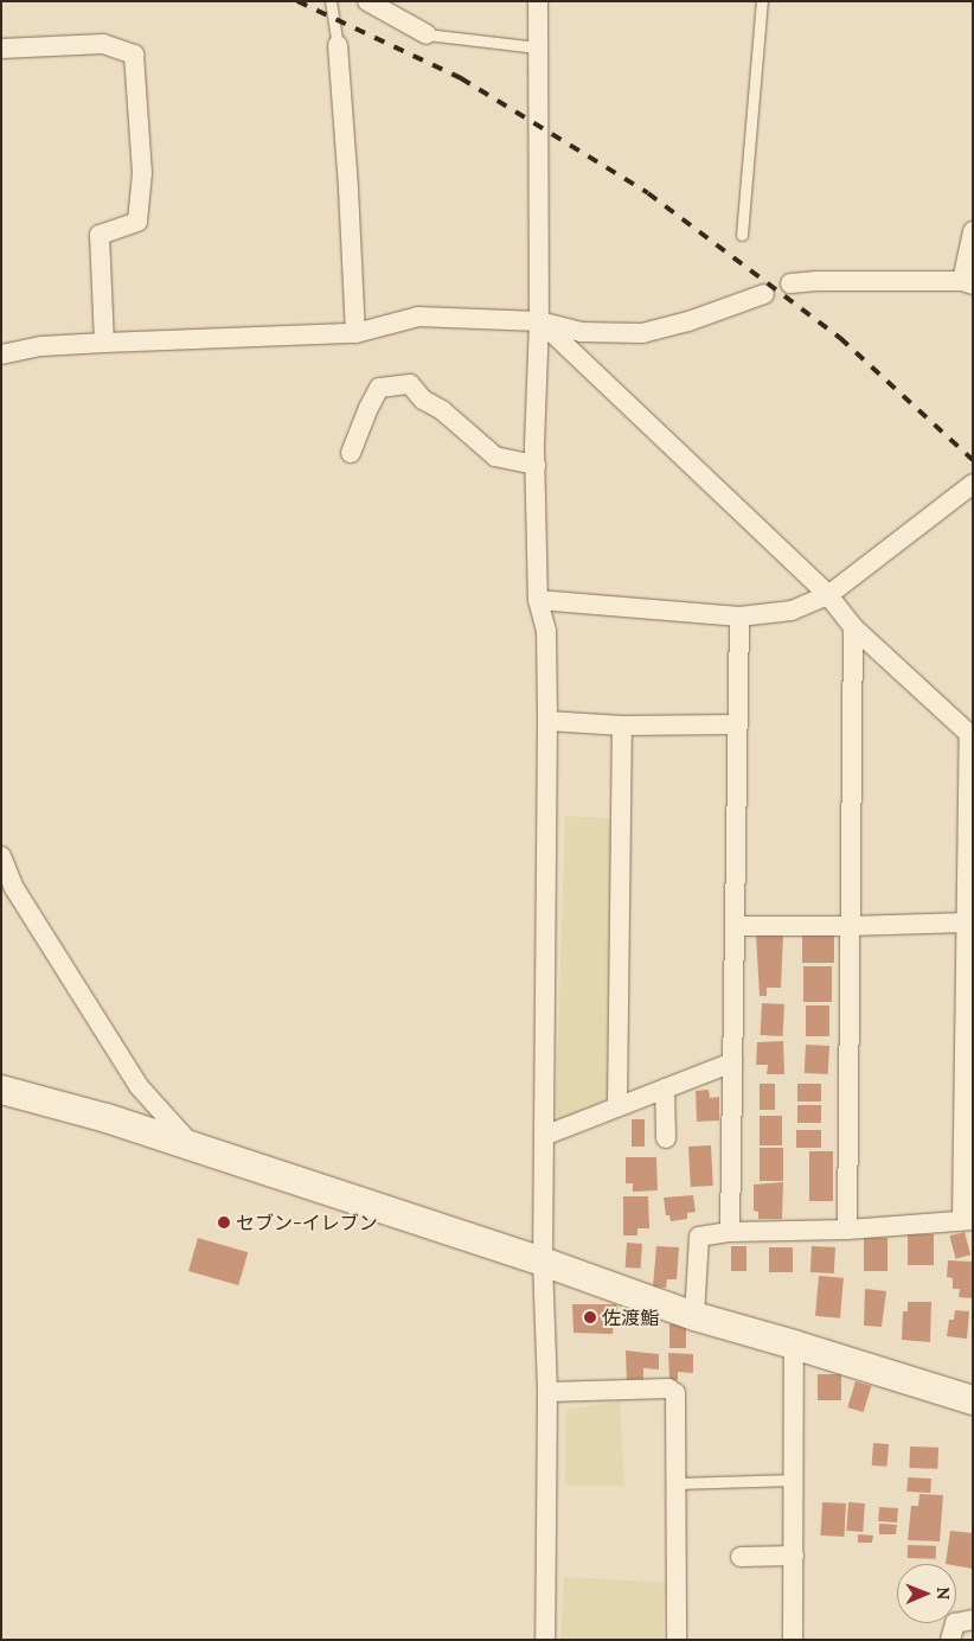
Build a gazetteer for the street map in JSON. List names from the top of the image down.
{
  "places": ["セブン-イレブン", "佐渡鮨"],
  "north": "right"
}
